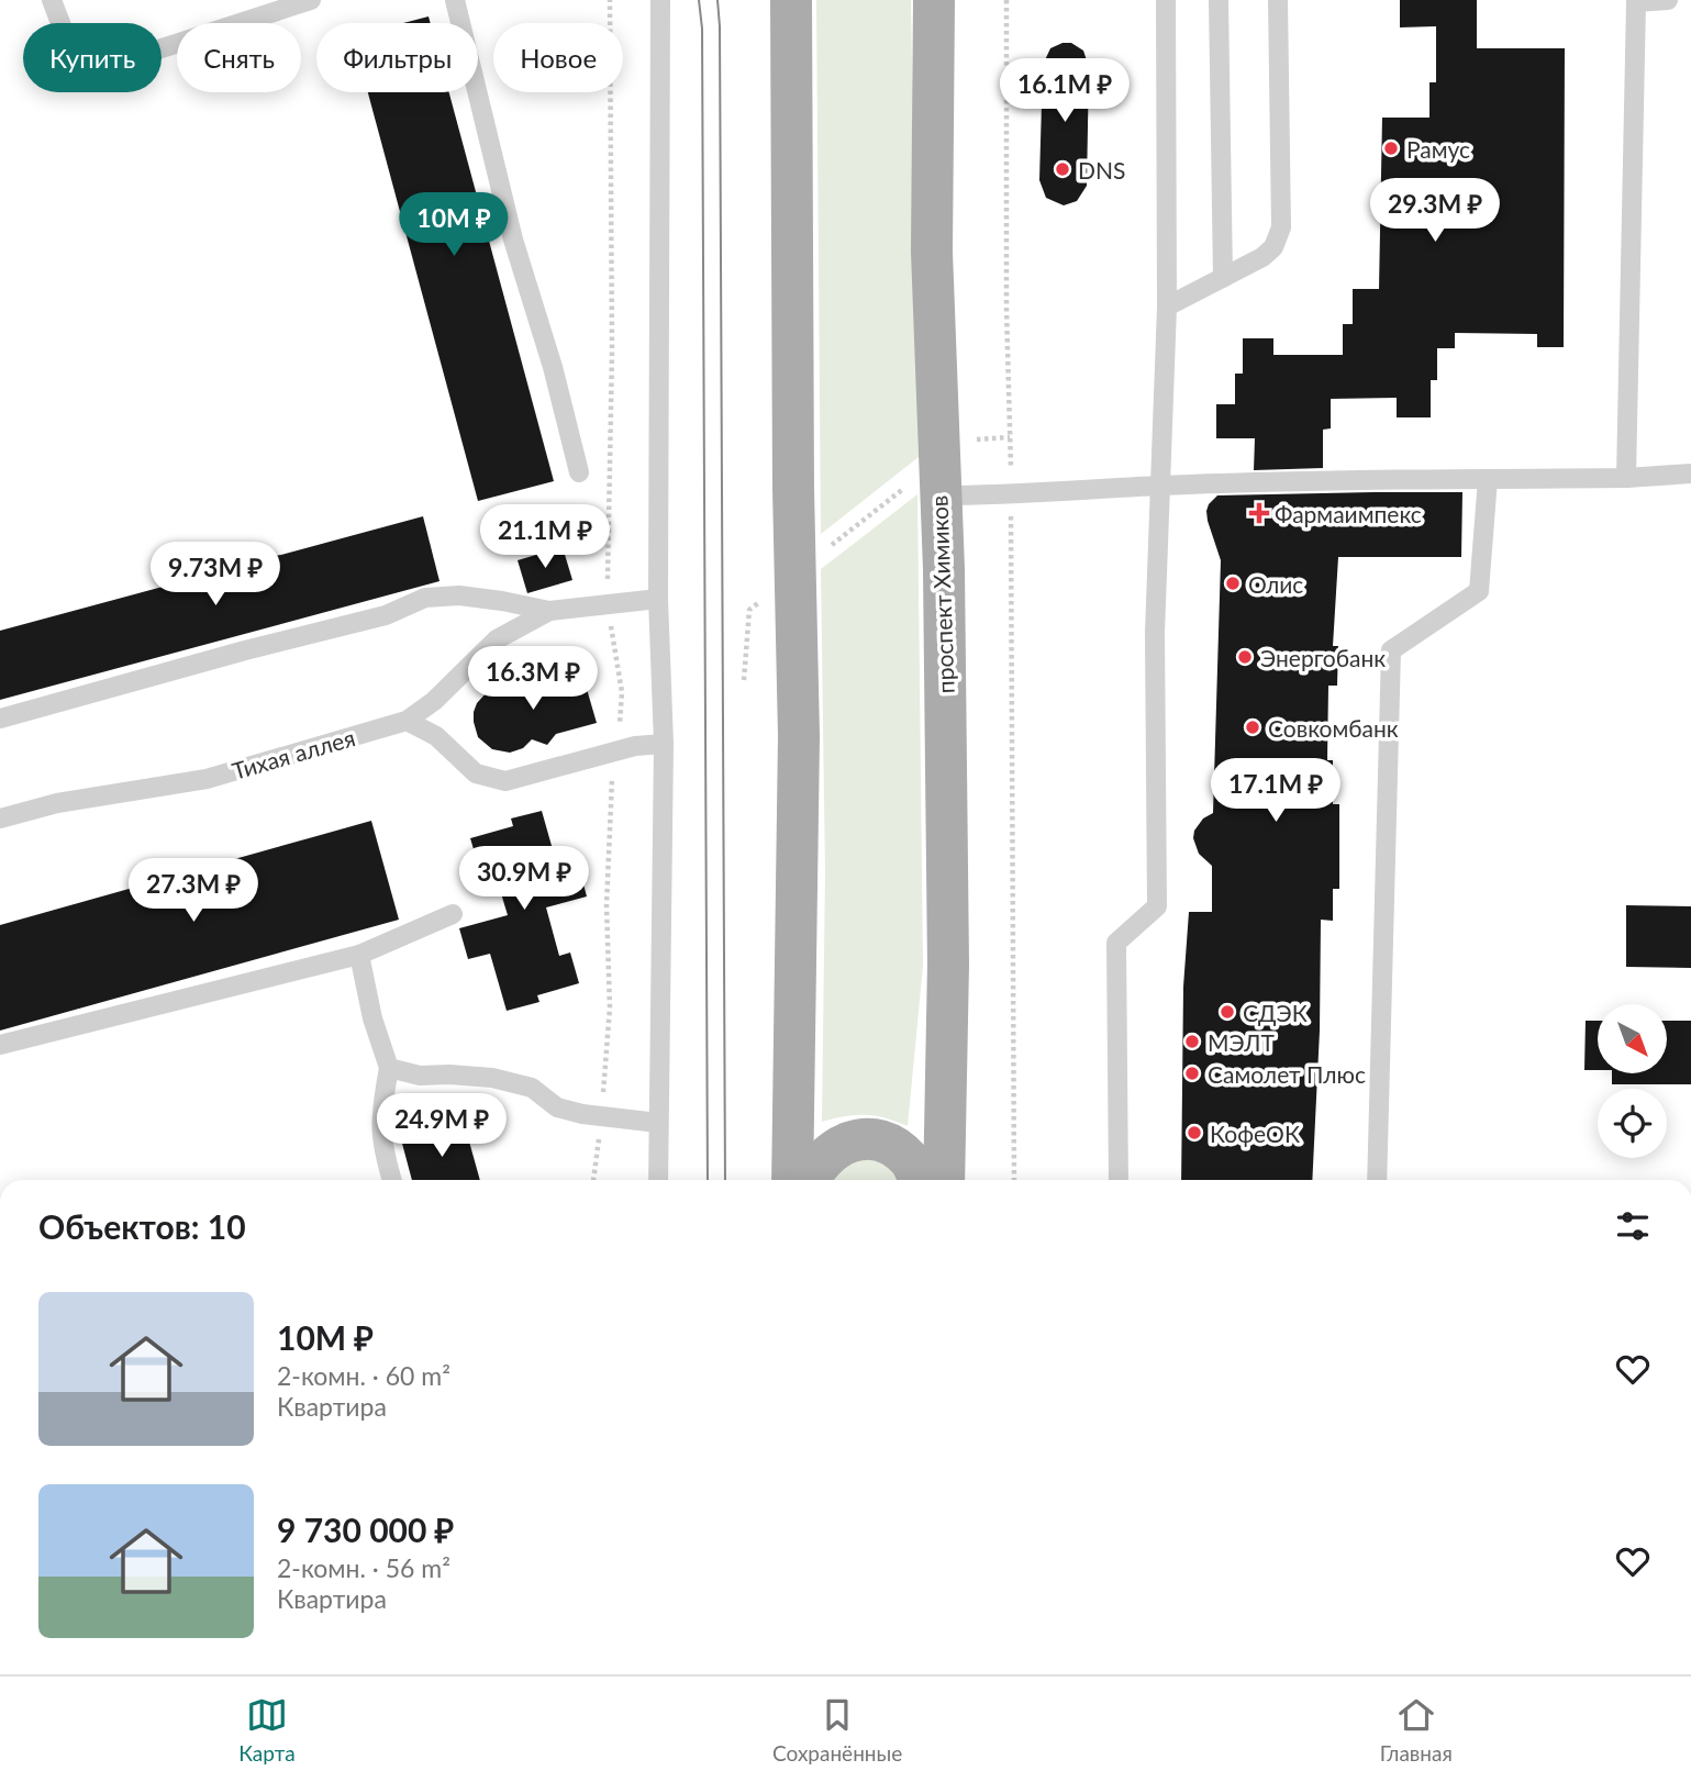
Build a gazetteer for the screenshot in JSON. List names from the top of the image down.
{
  "streets": {
    "main road": ["проспект Химиков"],
    "lane": ["Тихая аллея"]
  },
  "places": {
    "other": [
      "Рамус",
      "DNS",
      "Олис",
      "Энергобанк",
      "Совкомбанк",
      "СДЭК",
      "МЭЛТ",
      "Самолет Плюс",
      "КофеОК"
    ],
    "health": ["Фармаимпекс"]
  },
  "north": "bottom right",
  "page": {
    "chip": [
      "Купить",
      "Снять",
      "Фильтры",
      "Новое"
    ],
    "price": [
      "16.1M ₽",
      "29.3M ₽",
      "10M ₽",
      "21.1M ₽",
      "9.73M ₽",
      "16.3M ₽",
      "17.1M ₽",
      "30.9M ₽",
      "27.3M ₽",
      "24.9M ₽"
    ],
    "heading": "Объектов: 10",
    "list": [
      {
        "name": "10M ₽",
        "note": "2-комн. · 60 m² · Квартира"
      },
      {
        "name": "9 730 000 ₽",
        "note": "2-комн. · 56 m² · Квартира"
      }
    ],
    "tabs": ["Карта", "Сохранённые", "Главная"]
  }
}
